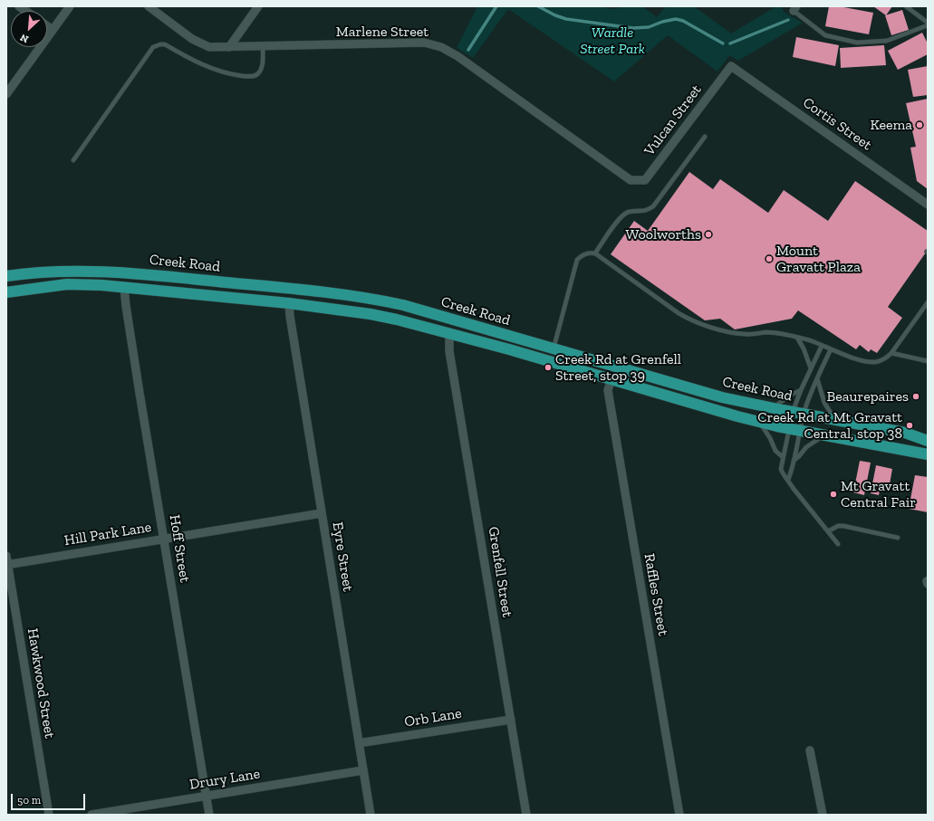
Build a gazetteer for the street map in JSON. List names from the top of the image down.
{
  "streets": {
    "main road": ["Creek Road"],
    "street": [
      "Marlene Street",
      "Vulcan Street",
      "Cortis Street",
      "Hill Park Lane",
      "Hoff Street",
      "Eyre Street",
      "Grenfell Street",
      "Raffles Street",
      "Hawkwood Street",
      "Orb Lane",
      "Drury Lane"
    ]
  },
  "crossings": [
    ["Marlene Street", "Vulcan Street"],
    ["Vulcan Street", "Cortis Street"],
    ["Creek Road", "Hoff Street"],
    ["Creek Road", "Eyre Street"],
    ["Creek Road", "Grenfell Street"],
    ["Creek Road", "Raffles Street"],
    ["Hill Park Lane", "Hoff Street"],
    ["Hill Park Lane", "Eyre Street"],
    ["Hill Park Lane", "Hawkwood Street"],
    ["Hoff Street", "Drury Lane"],
    ["Eyre Street", "Orb Lane"],
    ["Eyre Street", "Drury Lane"],
    ["Grenfell Street", "Orb Lane"]
  ],
  "parks": ["Wardle Street Park"],
  "places": [
    "Keema",
    "Woolworths",
    "Mount Gravatt Plaza",
    "Creek Rd at Grenfell Street, stop 39",
    "Beaurepaires",
    "Creek Rd at Mt Gravatt Central, stop 38",
    "Mt Gravatt Central Fair"
  ],
  "scale_bar": "50 m",
  "north": "bottom left"
}
